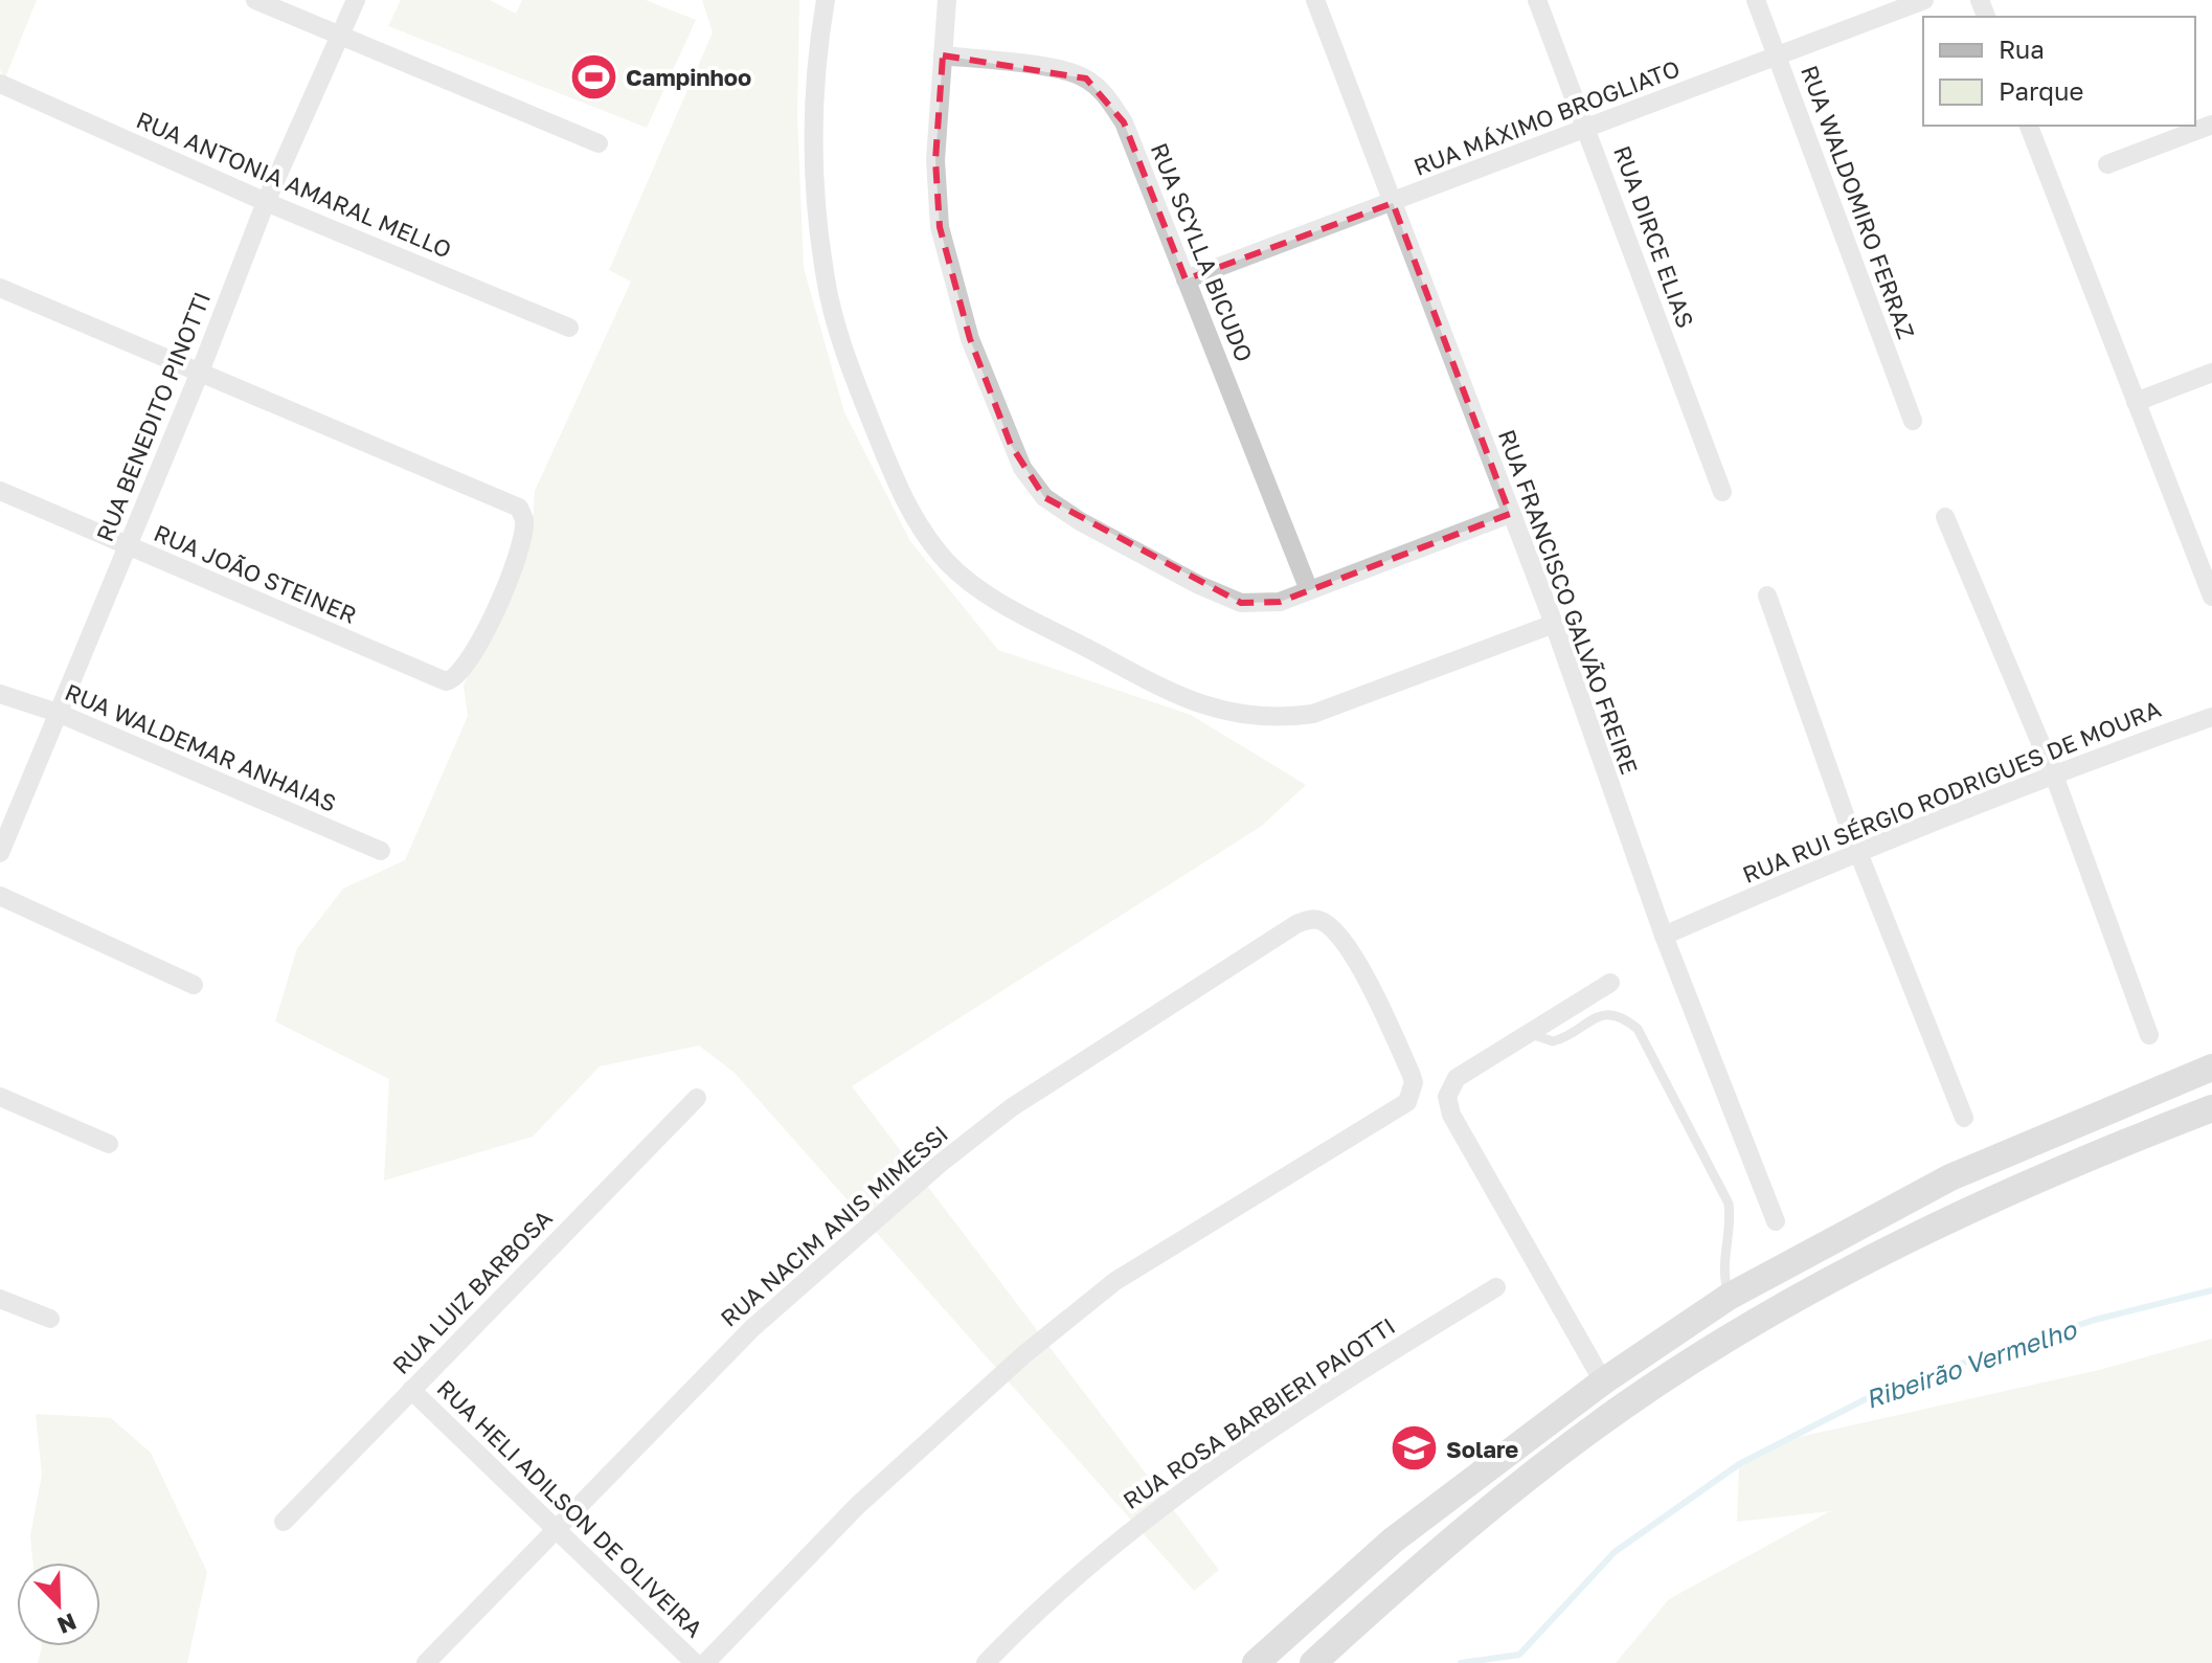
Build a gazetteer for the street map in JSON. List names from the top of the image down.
{
  "streets": {
    "street": [
      "RUA MÁXIMO BROGLIATO",
      "RUA ANTONIA AMARAL MELLO",
      "RUA WALDOMIRO FERRAZ",
      "RUA DIRCE ELIAS",
      "RUA SCYLLA BICUDO",
      "RUA BENEDITO PINOTTI",
      "RUA JOÃO STEINER",
      "RUA FRANCISCO GALVÃO FREIRE",
      "RUA WALDEMAR ANHAIAS",
      "RUA RUI SÉRGIO RODRIGUES DE MOURA",
      "RUA NACIM ANIS MIMESSI",
      "RUA LUIZ BARBOSA",
      "RUA ROSA BARBIERI PAIOTTI",
      "RUA HELI ADILSON DE OLIVEIRA"
    ]
  },
  "crossings": [
    ["RUA MÁXIMO BROGLIATO", "RUA WALDOMIRO FERRAZ"],
    ["RUA MÁXIMO BROGLIATO", "RUA DIRCE ELIAS"],
    ["RUA MÁXIMO BROGLIATO", "RUA SCYLLA BICUDO"],
    ["RUA MÁXIMO BROGLIATO", "RUA FRANCISCO GALVÃO FREIRE"],
    ["RUA ANTONIA AMARAL MELLO", "RUA BENEDITO PINOTTI"],
    ["RUA BENEDITO PINOTTI", "RUA JOÃO STEINER"],
    ["RUA BENEDITO PINOTTI", "RUA WALDEMAR ANHAIAS"],
    ["RUA FRANCISCO GALVÃO FREIRE", "RUA RUI SÉRGIO RODRIGUES DE MOURA"],
    ["RUA NACIM ANIS MIMESSI", "RUA HELI ADILSON DE OLIVEIRA"],
    ["RUA LUIZ BARBOSA", "RUA HELI ADILSON DE OLIVEIRA"]
  ],
  "water": ["Ribeirão Vermelho"],
  "places": {
    "sports": ["Campinhoo"],
    "school or university": ["Solare"]
  },
  "legend": ["Rua", "Parque"],
  "north": "bottom right"
}
